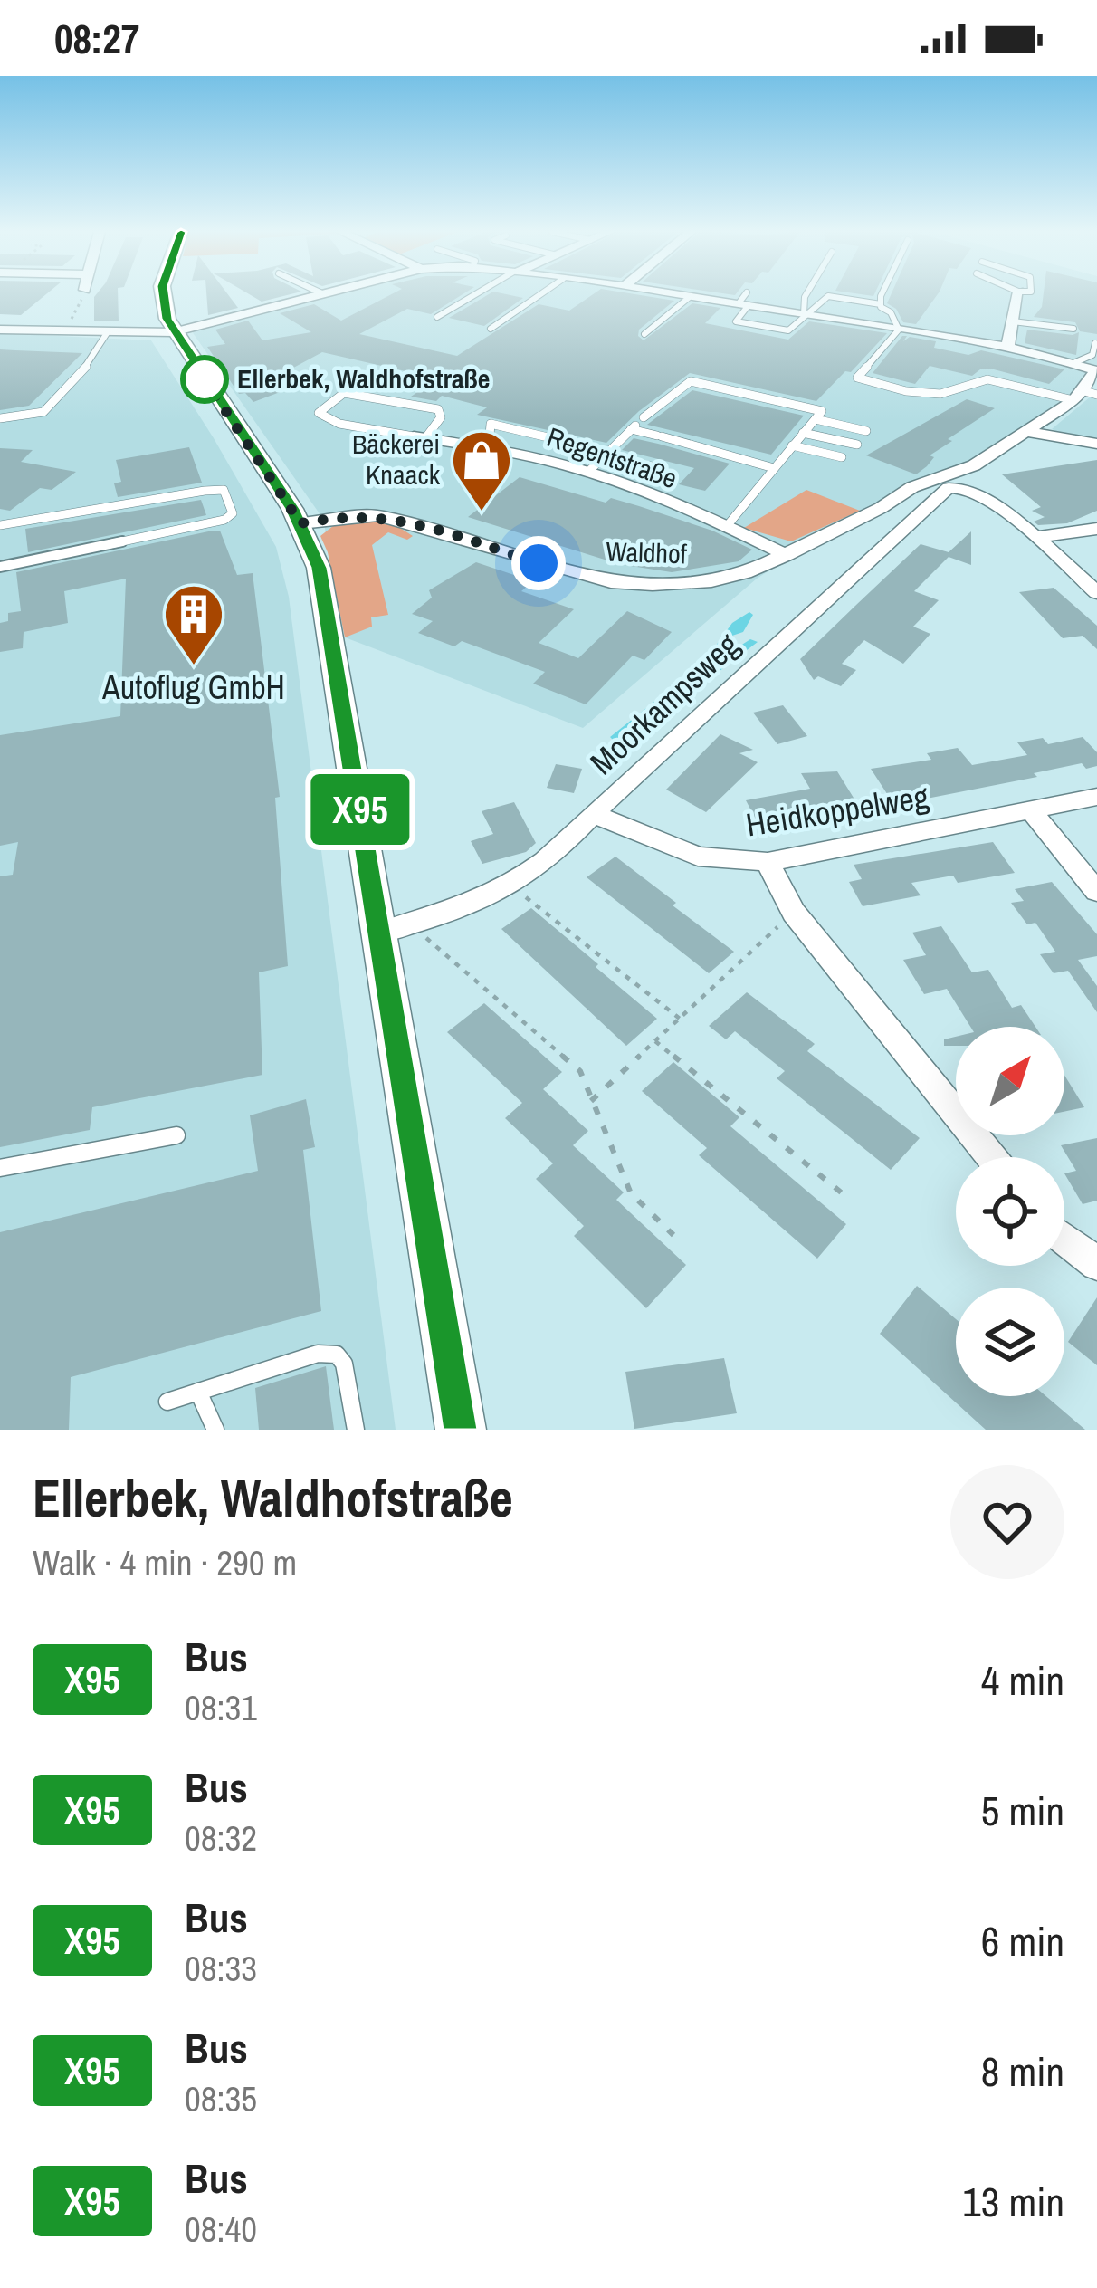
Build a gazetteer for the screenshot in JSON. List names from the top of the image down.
{
  "streets": {
    "street": [
      "Regentstraße",
      "Waldhof",
      "Moorkampsweg",
      "Heidkoppelweg"
    ]
  },
  "crossings": [
    ["Regentstraße", "Waldhof"],
    ["Moorkampsweg", "Heidkoppelweg"]
  ],
  "places": {
    "other": ["Ellerbek, Waldhofstraße"],
    "shop": ["Bäckerei Knaack"],
    "building": ["Autoflug GmbH"]
  },
  "lines": ["bus line X95"],
  "north": "top right",
  "page": {
    "status": "08:27",
    "on_map": "X95",
    "heading": ["Ellerbek, Waldhofstraße", "Walk · 4 min · 290 m"],
    "list": [
      {
        "mark": "X95",
        "name": "Bus",
        "note": "08:31",
        "value": "4 min"
      },
      {
        "mark": "X95",
        "name": "Bus",
        "note": "08:32",
        "value": "5 min"
      },
      {
        "mark": "X95",
        "name": "Bus",
        "note": "08:33",
        "value": "6 min"
      },
      {
        "mark": "X95",
        "name": "Bus",
        "note": "08:35",
        "value": "8 min"
      },
      {
        "mark": "X95",
        "name": "Bus",
        "note": "08:40",
        "value": "13 min"
      }
    ]
  }
}
